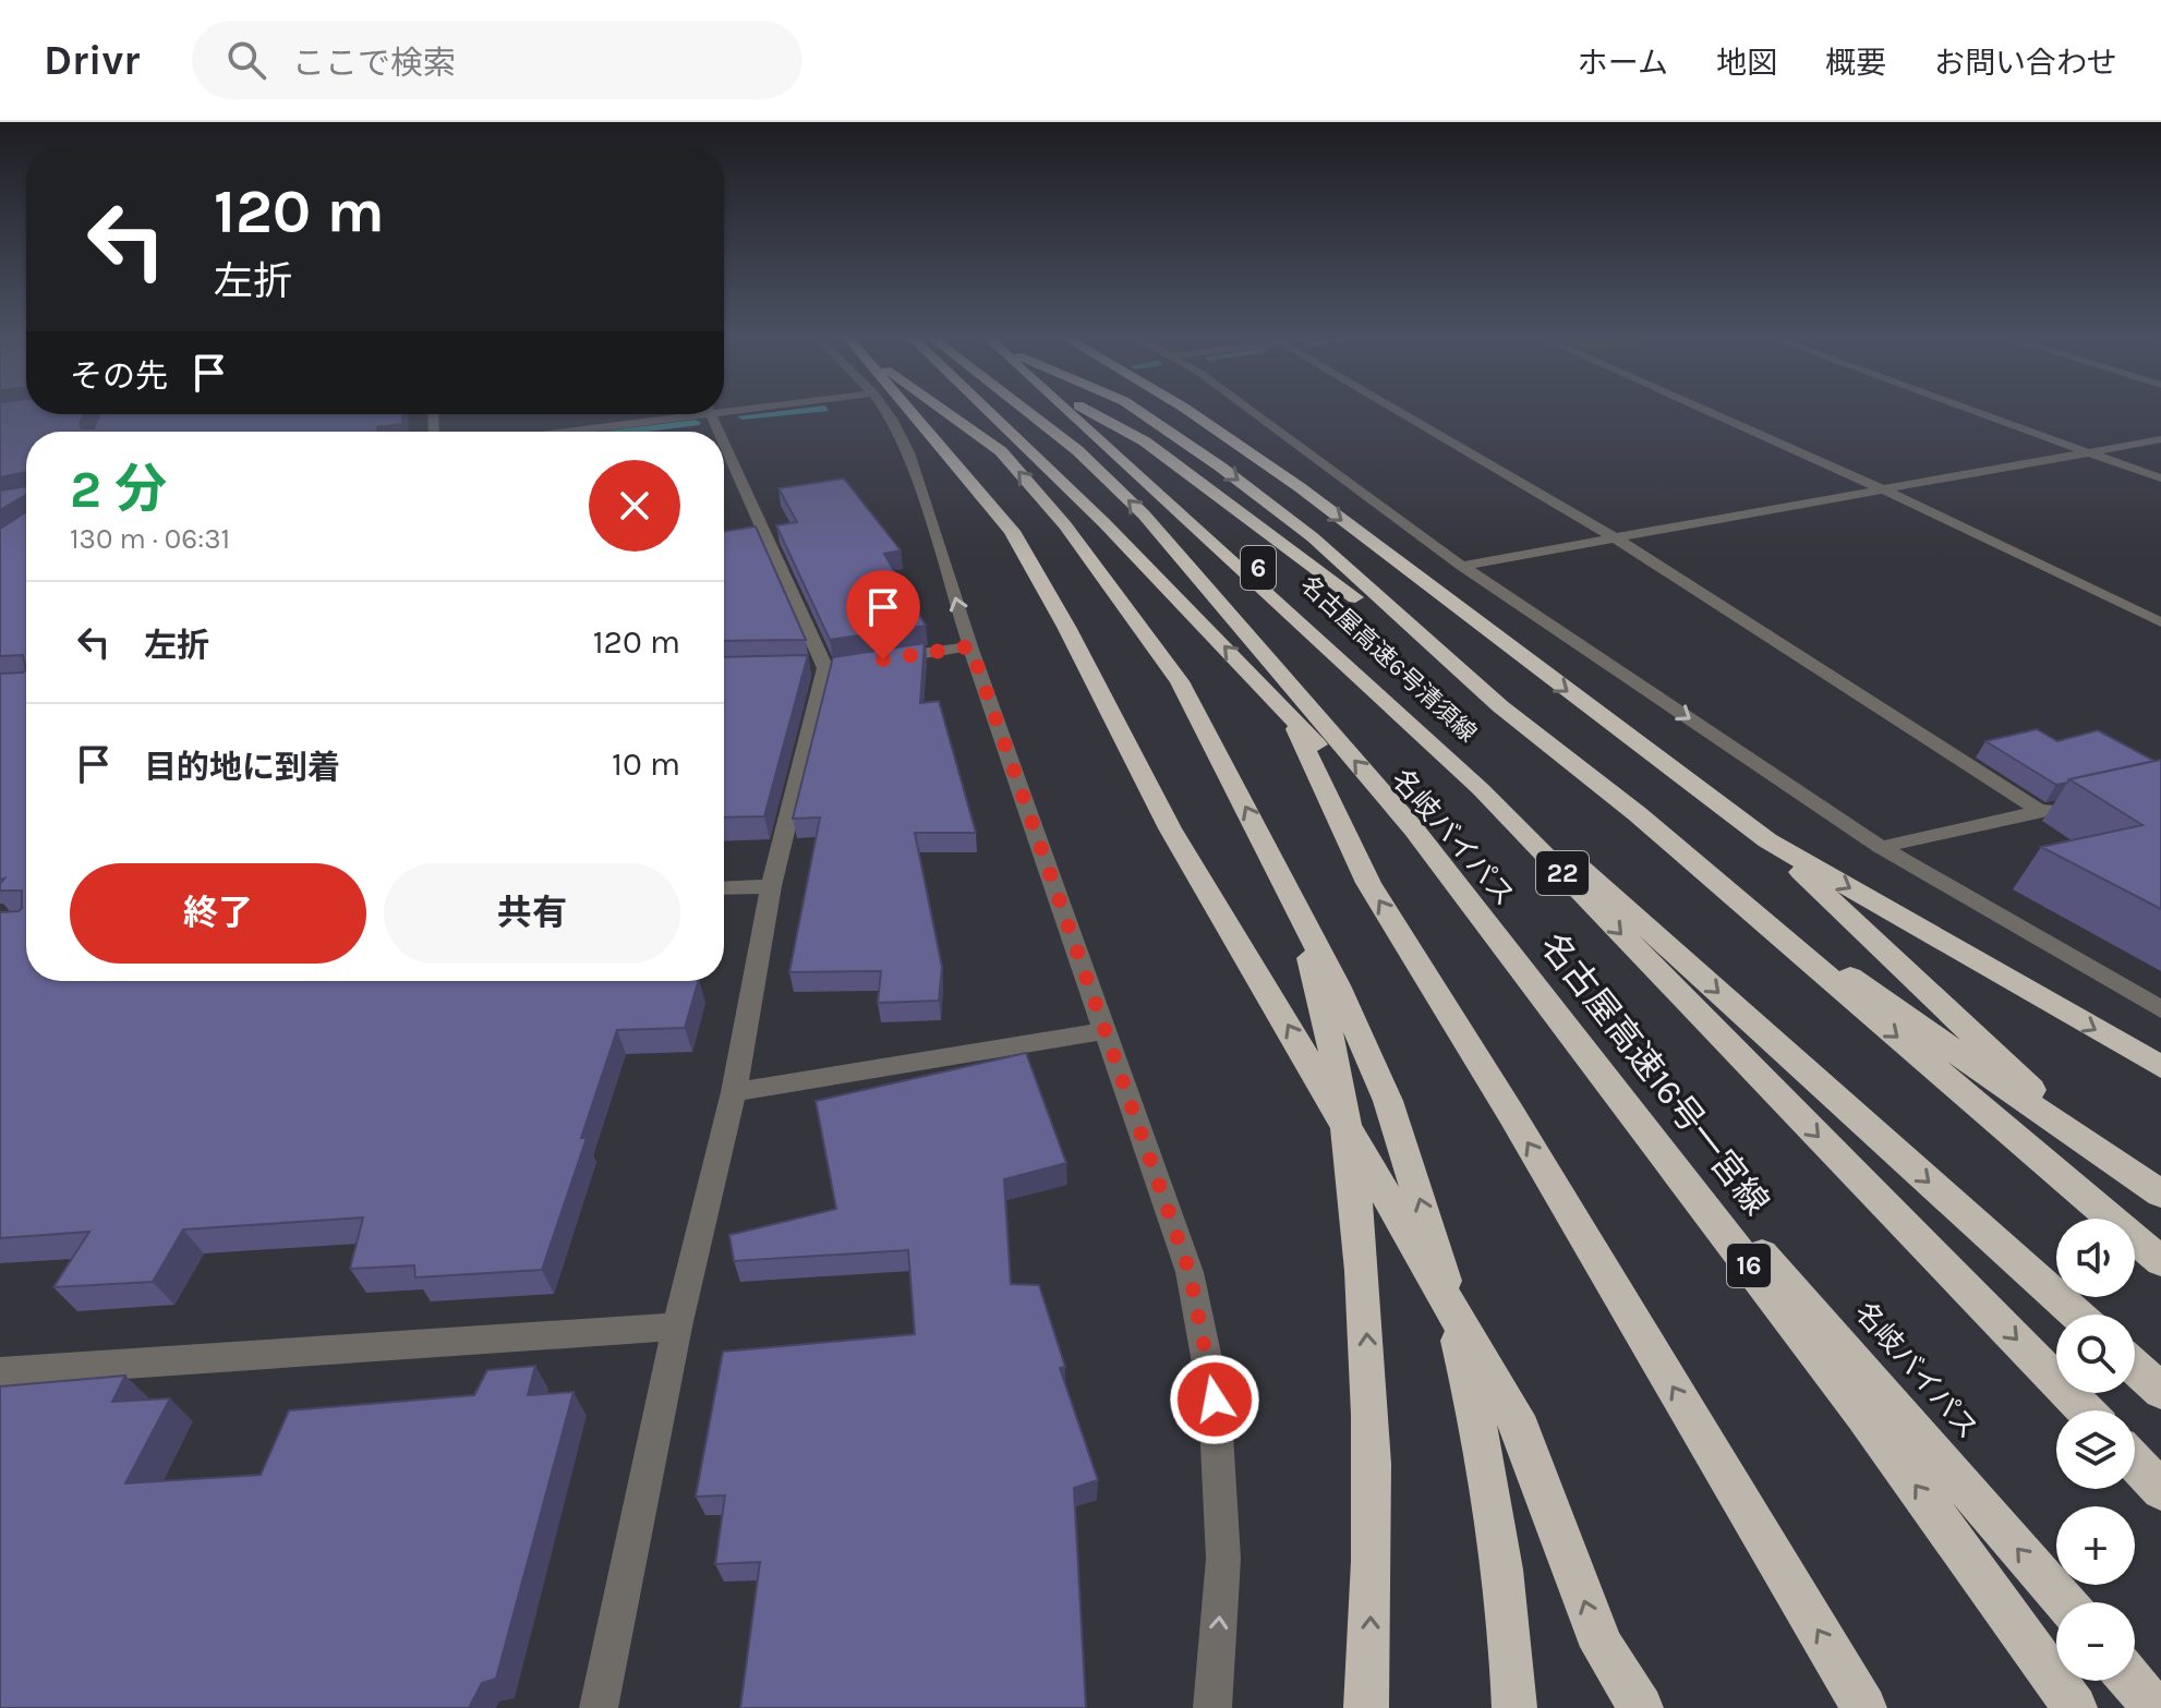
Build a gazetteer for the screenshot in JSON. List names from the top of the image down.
{
  "streets": {
    "highway": [
      "6",
      "名古屋高速6号清須線",
      "名岐バイパス",
      "22",
      "名古屋高速16号一宮線",
      "16"
    ]
  },
  "crossings": [
    ["6", "名古屋高速16号一宮線"]
  ],
  "page": {
    "header": "Drivr",
    "search": "ここで検索",
    "nav": [
      "ホーム",
      "地図",
      "概要",
      "お問い合わせ"
    ],
    "turn": ["120 m", "左折"],
    "then": "その先",
    "heading": ["2 分", "130 m · 06:31"],
    "list": [
      {
        "name": "左折",
        "value": "120 m"
      },
      {
        "name": "目的地に到着",
        "value": "10 m"
      }
    ],
    "buttons": ["終了", "共有"],
    "map_buttons": ["+", "−"]
  }
}
